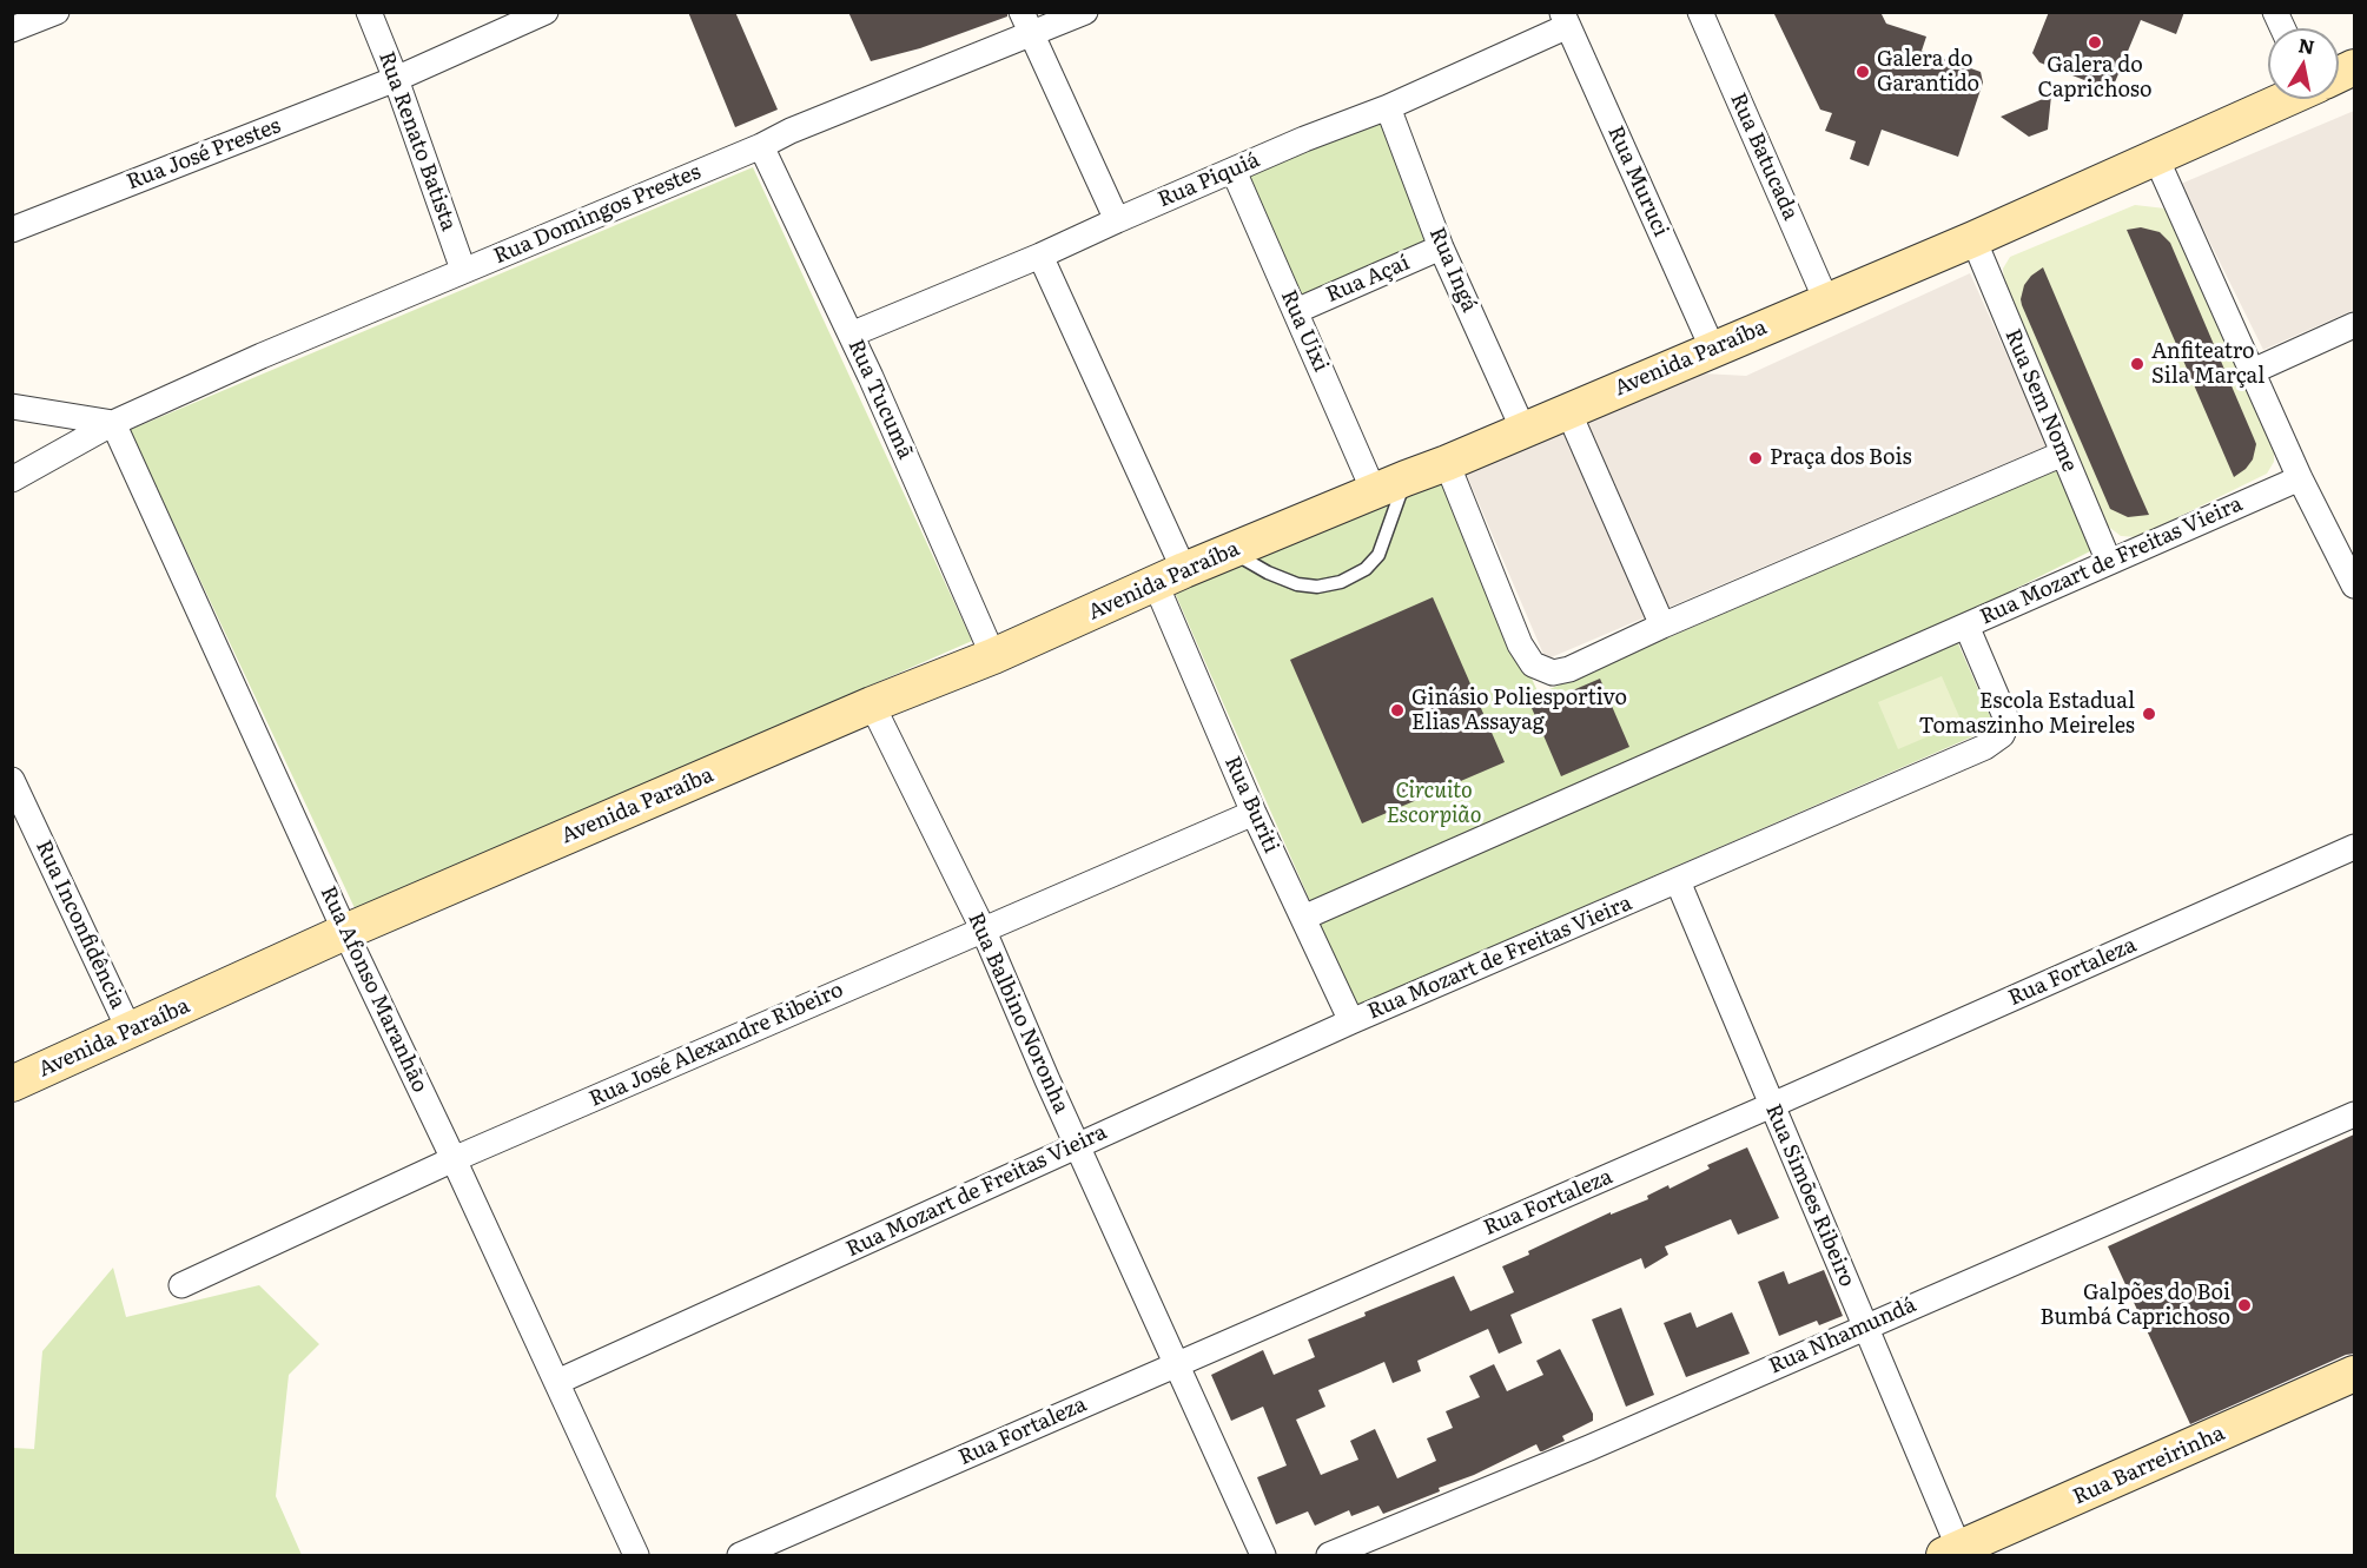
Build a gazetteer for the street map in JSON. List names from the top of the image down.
{
  "streets": {
    "street": [
      "Rua Renato Batista",
      "Rua José Prestes",
      "Rua Batucada",
      "Rua Piquiá",
      "Rua Muruci",
      "Rua Domingos Prestes",
      "Rua Ingá",
      "Rua Açaí",
      "Rua Uixi",
      "Avenida Paraíba",
      "Rua Tucumã",
      "Rua Sem Nome",
      "Rua Mozart de Freitas Vieira",
      "Rua Buriti",
      "Rua Inconfidência",
      "Rua Fortaleza",
      "Rua Afonso Maranhão",
      "Rua Balbino Noronha",
      "Rua José Alexandre Ribeiro",
      "Rua Simões Ribeiro",
      "Rua Nhamundá",
      "Rua Barreirinha"
    ]
  },
  "crossings": [
    ["Rua Renato Batista", "Rua José Prestes"],
    ["Rua Renato Batista", "Rua Domingos Prestes"],
    ["Rua Batucada", "Avenida Paraíba"],
    ["Rua Piquiá", "Rua Muruci"],
    ["Rua Piquiá", "Rua Ingá"],
    ["Rua Piquiá", "Rua Uixi"],
    ["Rua Piquiá", "Rua Tucumã"],
    ["Rua Piquiá", "Rua Buriti"],
    ["Rua Muruci", "Avenida Paraíba"],
    ["Rua Domingos Prestes", "Rua Tucumã"],
    ["Rua Domingos Prestes", "Rua Afonso Maranhão"],
    ["Rua Ingá", "Rua Açaí"],
    ["Rua Ingá", "Avenida Paraíba"],
    ["Rua Açaí", "Rua Uixi"],
    ["Rua Uixi", "Avenida Paraíba"],
    ["Avenida Paraíba", "Rua Tucumã"],
    ["Avenida Paraíba", "Rua Sem Nome"],
    ["Avenida Paraíba", "Rua Buriti"],
    ["Avenida Paraíba", "Rua Inconfidência"],
    ["Avenida Paraíba", "Rua Afonso Maranhão"],
    ["Avenida Paraíba", "Rua Balbino Noronha"],
    ["Rua Sem Nome", "Rua Mozart de Freitas Vieira"],
    ["Rua Mozart de Freitas Vieira", "Rua Buriti"],
    ["Rua Mozart de Freitas Vieira", "Rua Afonso Maranhão"],
    ["Rua Mozart de Freitas Vieira", "Rua Balbino Noronha"],
    ["Rua Mozart de Freitas Vieira", "Rua Simões Ribeiro"],
    ["Rua Buriti", "Rua José Alexandre Ribeiro"],
    ["Rua Fortaleza", "Rua Balbino Noronha"],
    ["Rua Fortaleza", "Rua Simões Ribeiro"],
    ["Rua Afonso Maranhão", "Rua José Alexandre Ribeiro"],
    ["Rua Balbino Noronha", "Rua José Alexandre Ribeiro"],
    ["Rua Simões Ribeiro", "Rua Nhamundá"],
    ["Rua Simões Ribeiro", "Rua Barreirinha"]
  ],
  "parks": ["Circuito Escorpião"],
  "places": [
    "Galera do Caprichoso",
    "Galera do Garantido",
    "Anfiteatro Sila Marçal",
    "Praça dos Bois",
    "Ginásio Poliesportivo Elias Assayag",
    "Escola Estadual Tomaszinho Meireles",
    "Galpões do Boi Bumbá Caprichoso"
  ],
  "north": "top"
}
